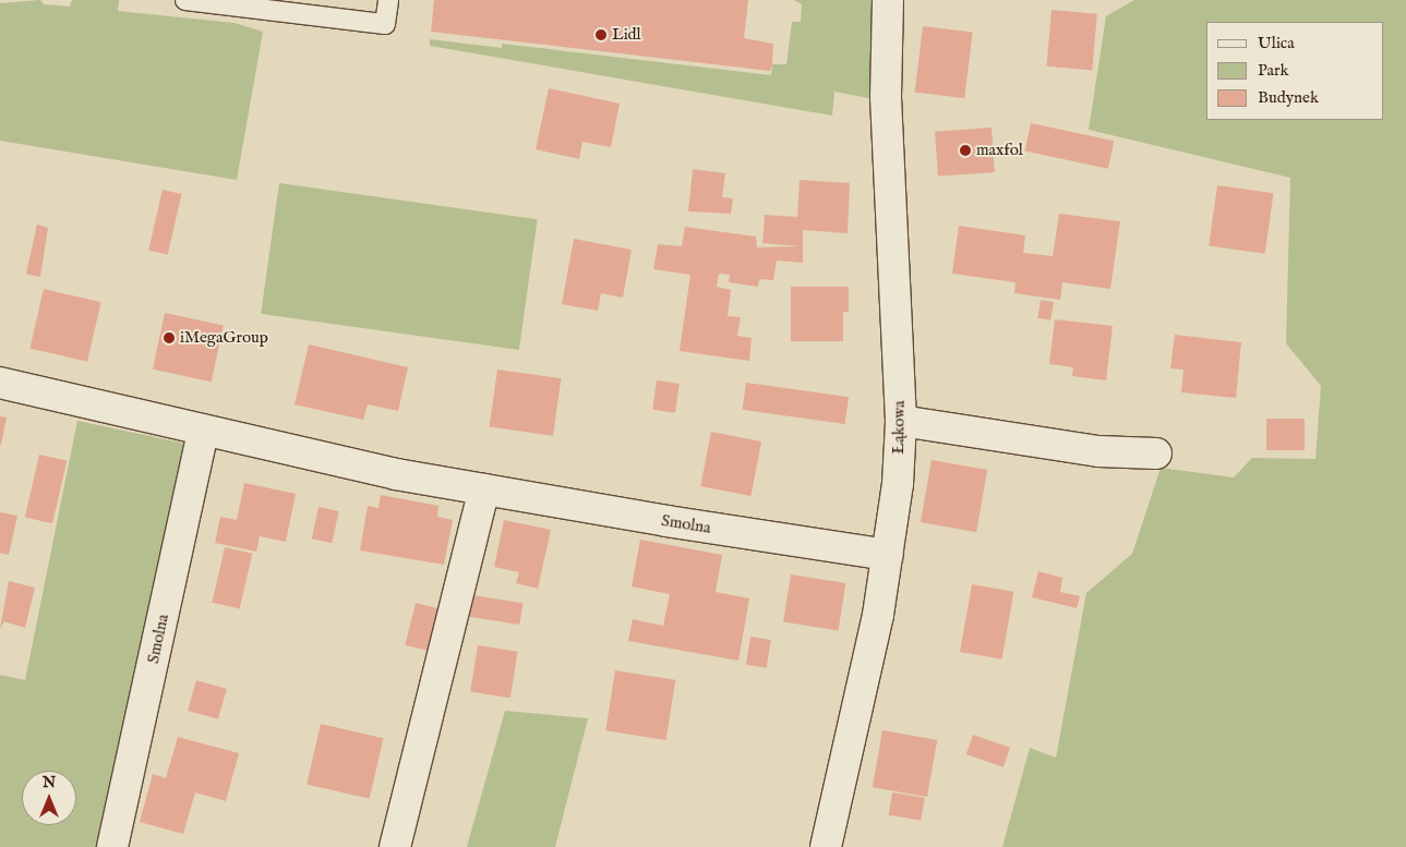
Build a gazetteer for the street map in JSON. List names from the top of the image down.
{
  "streets": {
    "street": ["Łąkowa", "Smolna"]
  },
  "crossings": [
    ["Łąkowa", "Smolna"]
  ],
  "places": ["Lidl", "maxfol", "iMegaGroup"],
  "legend": ["Ulica", "Park", "Budynek"],
  "north": "top"
}
